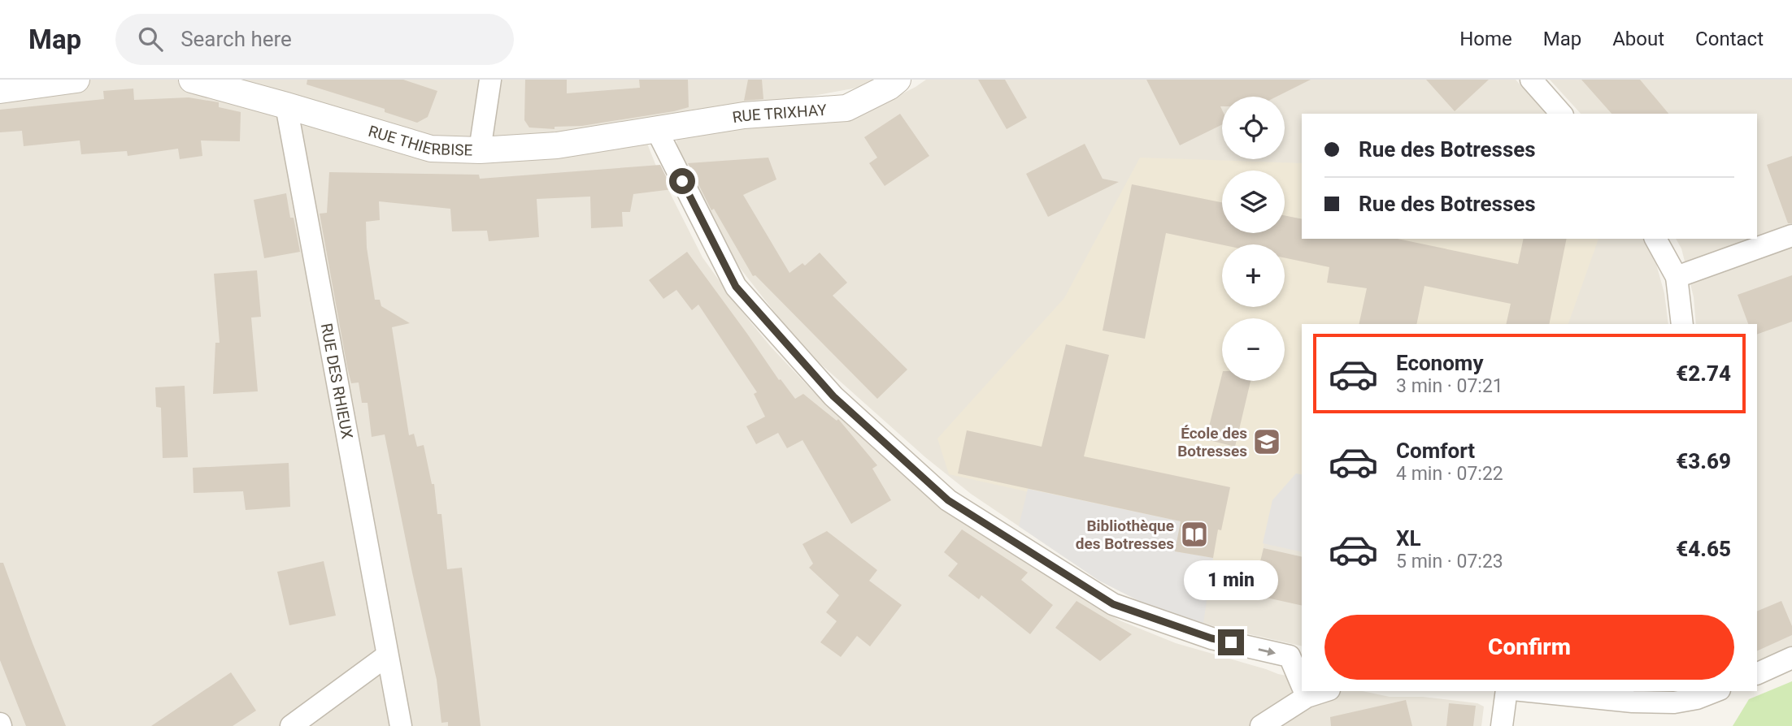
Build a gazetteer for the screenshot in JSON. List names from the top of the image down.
{
  "streets": {
    "street": ["RUE TRIXHAY", "RUE THIERBISE", "RUE DES RHIEUX"]
  },
  "crossings": [
    ["RUE TRIXHAY", "RUE THIERBISE"],
    ["RUE THIERBISE", "RUE DES RHIEUX"]
  ],
  "places": {
    "school or university": ["École des Botresses"],
    "library": ["Bibliothèque des Botresses"]
  },
  "page": {
    "header": "Map",
    "search": "Search here",
    "nav": [
      "Home",
      "Map",
      "About",
      "Contact"
    ],
    "map_buttons": ["+", "−"],
    "banner": ["Rue des Botresses", "Rue des Botresses"],
    "list": [
      {
        "name": "Economy",
        "note": "3 min · 07:21",
        "value": "€2.74"
      },
      {
        "name": "Comfort",
        "note": "4 min · 07:22",
        "value": "€3.69"
      },
      {
        "name": "XL",
        "note": "5 min · 07:23",
        "value": "€4.65"
      }
    ],
    "bubble": "1 min",
    "buttons": "Confirm"
  }
}
